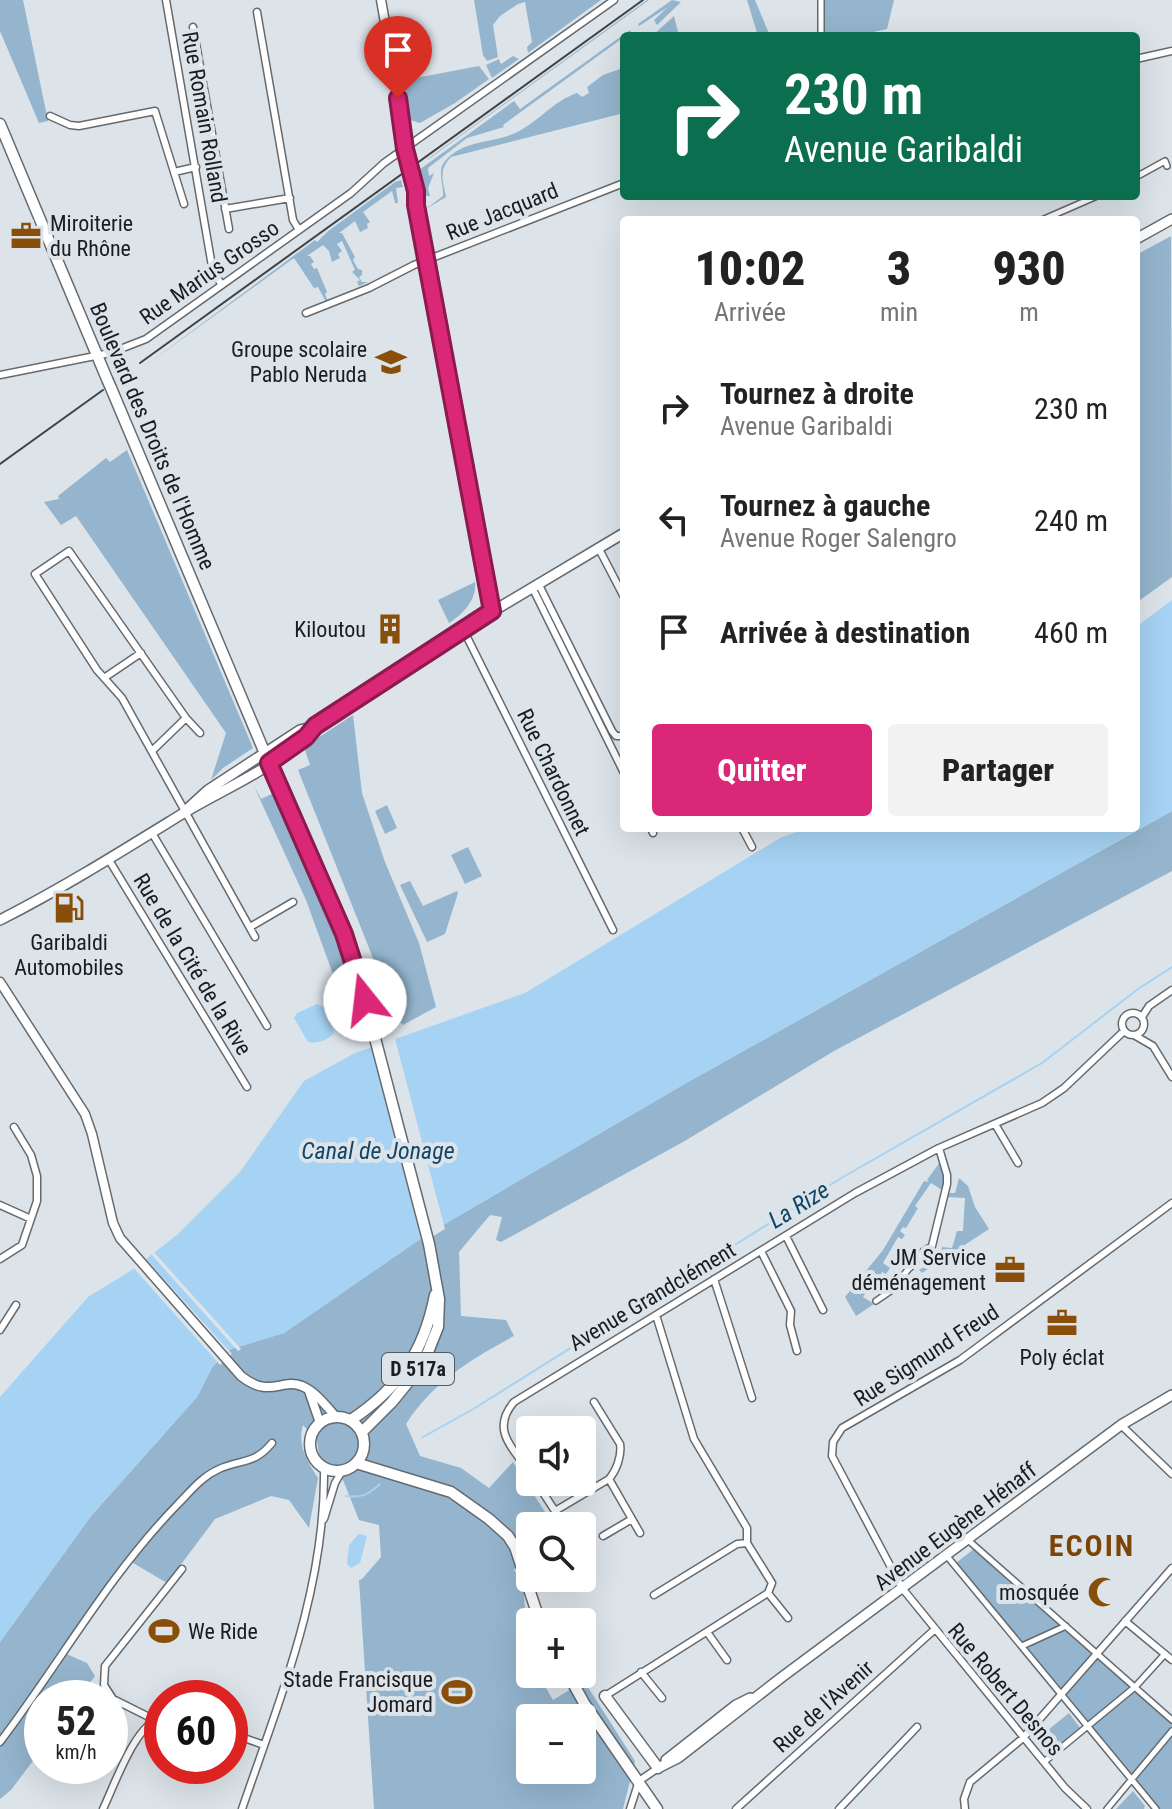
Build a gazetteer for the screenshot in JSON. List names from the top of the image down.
{
  "streets": {
    "main road": ["Boulevard des Droits de l'Homme", "D 517a", "Avenue Eugène Hénaff"],
    "street": [
      "Rue Romain Rolland",
      "Rue Jacquard",
      "Rue Marius Grosso",
      "Rue Chardonnet",
      "Rue de la Cité de la Rive",
      "Avenue Grandclément",
      "Rue Sigmund Freud",
      "Rue Robert Desnos",
      "Rue de l'Avenir"
    ]
  },
  "crossings": [
    ["Rue Romain Rolland", "Rue Marius Grosso"],
    ["Rue Marius Grosso", "Boulevard des Droits de l'Homme"],
    ["Boulevard des Droits de l'Homme", "D 517a"],
    ["Rue Sigmund Freud", "Avenue Eugène Hénaff"],
    ["Rue Sigmund Freud", "Rue Robert Desnos"],
    ["Avenue Eugène Hénaff", "Rue Robert Desnos"],
    ["Rue Robert Desnos", "Rue de l'Avenir"]
  ],
  "districts": ["ECOIN"],
  "water": ["Canal de Jonage", "La Rize"],
  "places": {
    "office": ["Miroiterie du Rhône", "JM Service déménagement", "Poly éclat"],
    "school or university": ["Groupe scolaire Pablo Neruda"],
    "building": ["Kiloutou"],
    "fuel station": ["Garibaldi Automobiles"],
    "mosque": ["mosquée"],
    "sports": ["We Ride", "Stade Francisque Jomard"]
  },
  "page": {
    "turn": ["230 m", "Avenue Garibaldi"],
    "eta": [
      "10:02",
      "Arrivée",
      "3",
      "min",
      "930",
      "m"
    ],
    "list": [
      {
        "name": "Tournez à droite",
        "note": "Avenue Garibaldi",
        "value": "230 m"
      },
      {
        "name": "Tournez à gauche",
        "note": "Avenue Roger Salengro",
        "value": "240 m"
      },
      {
        "name": "Arrivée à destination",
        "value": "460 m"
      }
    ],
    "buttons": ["Quitter", "Partager"],
    "map_buttons": ["+", "−"],
    "speed": "52 km/h",
    "limit": "60"
  }
}
